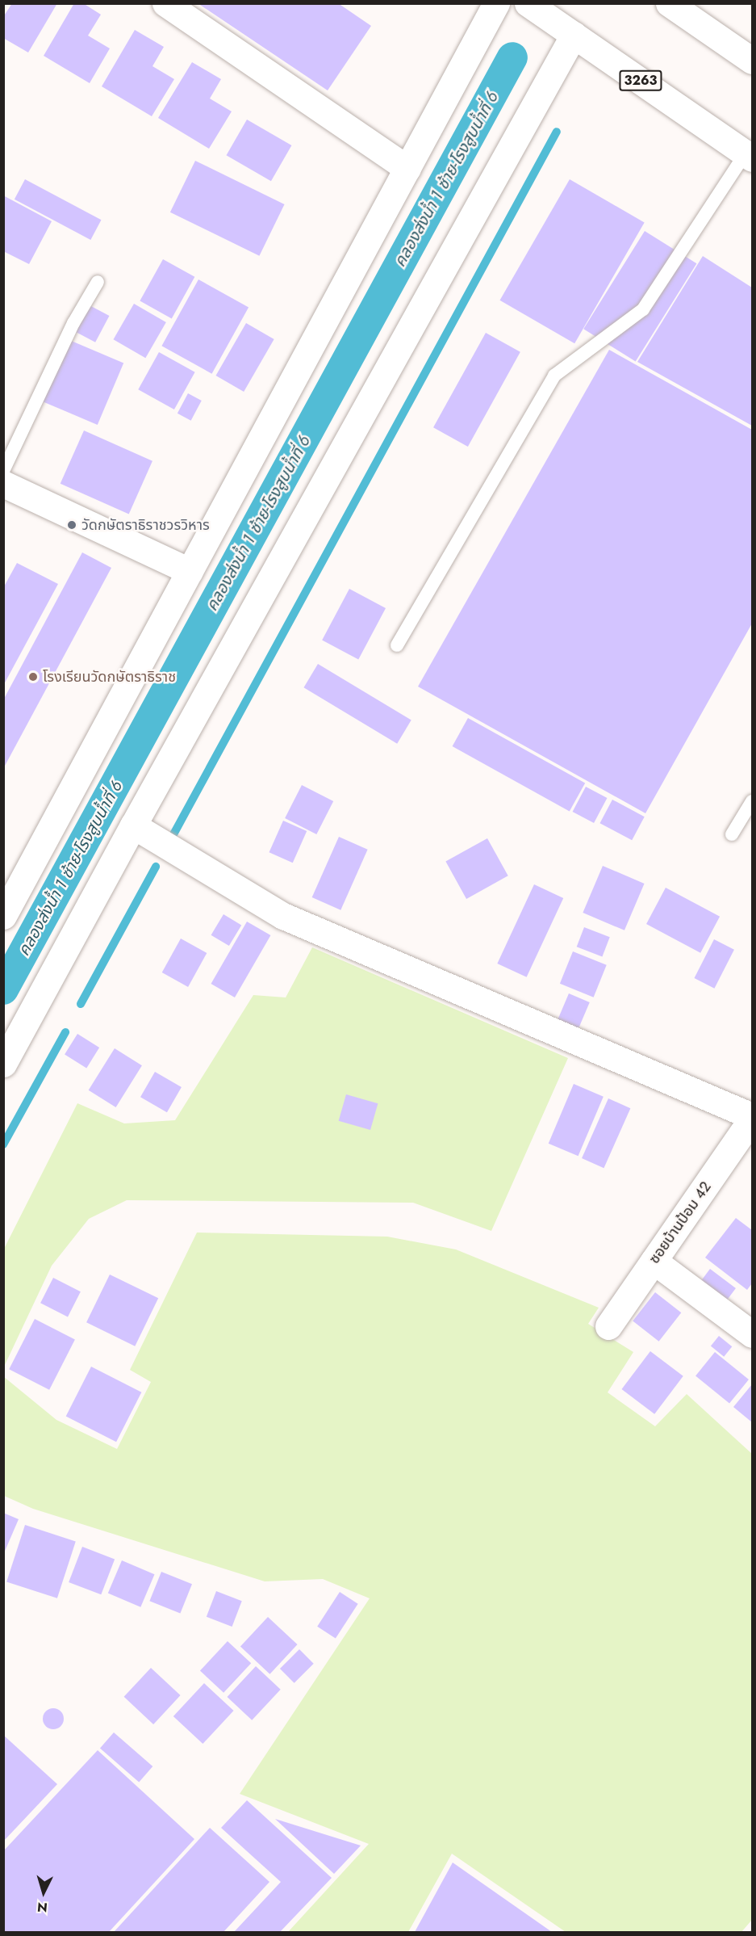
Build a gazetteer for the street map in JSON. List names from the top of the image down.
{
  "streets": {
    "street": ["3263", "ซอยบ้านป้อม 42"]
  },
  "water": ["คลองส่งน้ำ 1 ซ้าย-โรงสูบน้ำที่ 6"],
  "places": ["วัดกษัตราธิราชวรวิหาร", "โรงเรียนวัดกษัตราธิราช"],
  "north": "bottom"
}
